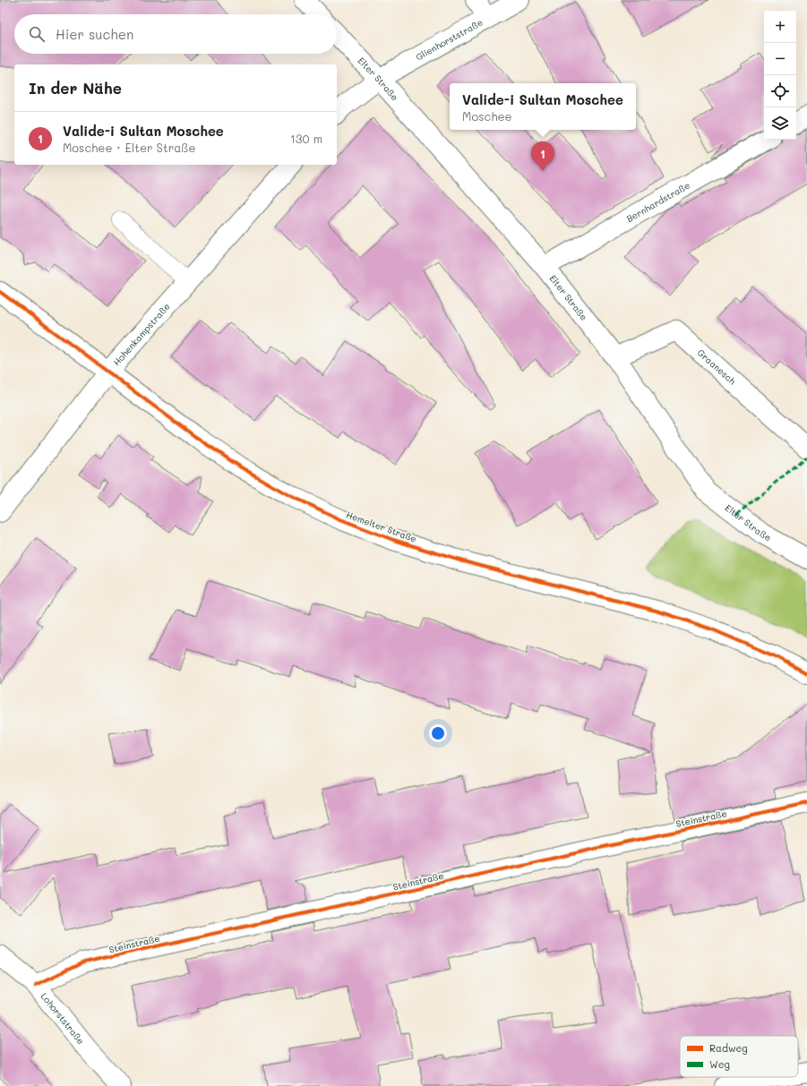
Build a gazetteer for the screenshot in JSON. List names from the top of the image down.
{
  "streets": {
    "street": [
      "Glienhorststraße",
      "Elter Straße",
      "Bernhardstraße",
      "Hohenkampstraße",
      "Graanesch",
      "Hemelter Straße",
      "Steinstraße",
      "Lohorststraße"
    ]
  },
  "crossings": [
    ["Glienhorststraße", "Elter Straße"],
    ["Elter Straße", "Bernhardstraße"],
    ["Elter Straße", "Graanesch"],
    ["Hohenkampstraße", "Hemelter Straße"],
    ["Steinstraße", "Lohorststraße"]
  ],
  "legend": ["Radweg", "Weg"],
  "page": {
    "map_buttons": ["+", "−"],
    "search": "Hier suchen",
    "heading": "In der Nähe",
    "popup": ["Valide-i Sultan Moschee", "Moschee"],
    "list": [
      {
        "mark": "1",
        "name": "Valide-i Sultan Moschee",
        "note": "Moschee · Elter Straße",
        "value": "130 m"
      }
    ],
    "pins": "1"
  }
}
